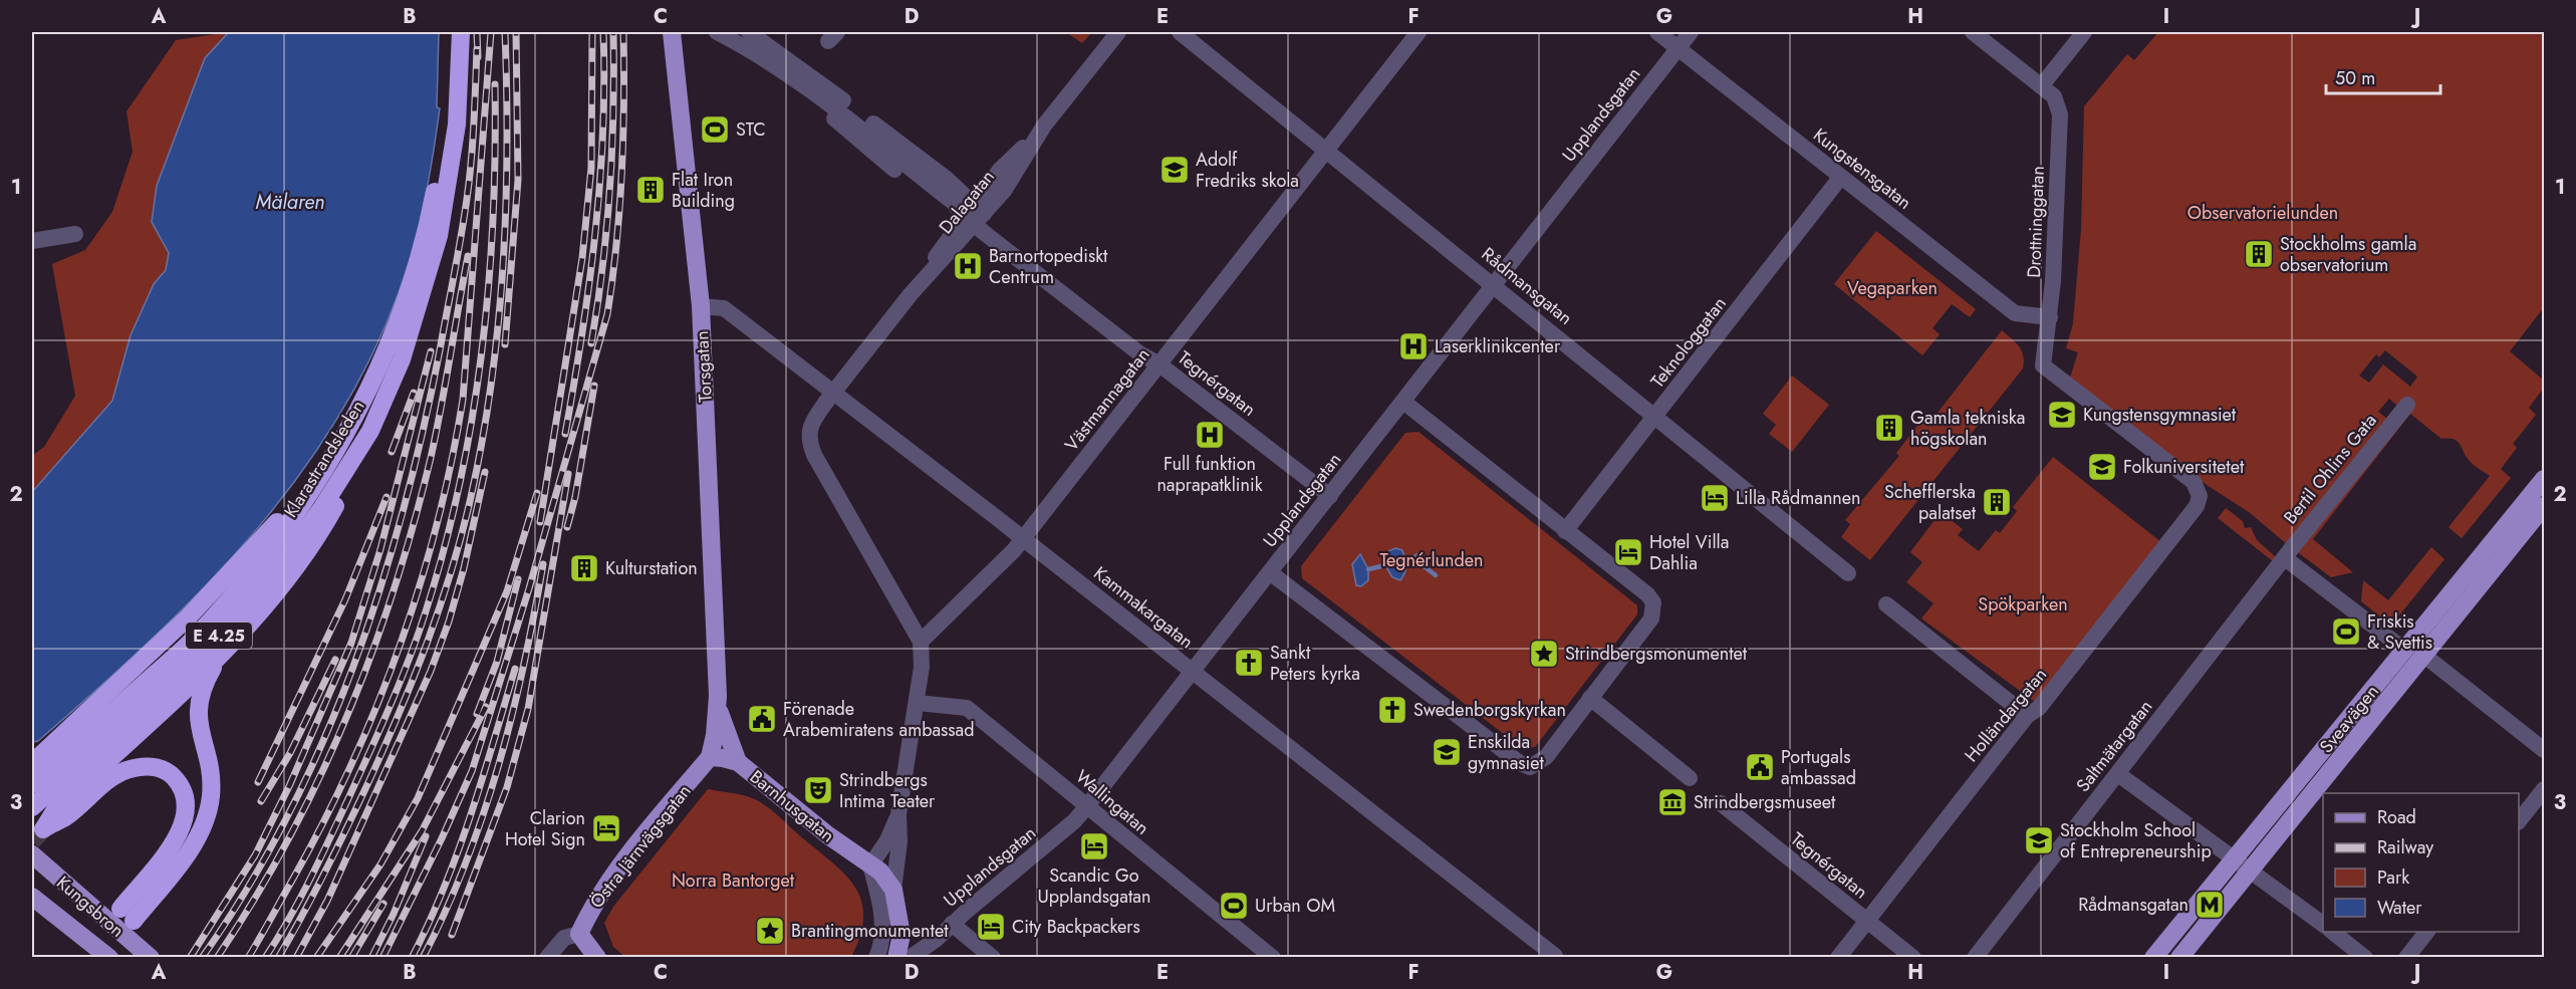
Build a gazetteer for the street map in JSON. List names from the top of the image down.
{
  "streets": {
    "highway": ["Klarastrandsleden", "E 4.25"],
    "main road": [
      "Torsgatan",
      "Sveavägen",
      "Barnhusgatan",
      "Östra Järnvägsgatan",
      "Kungsbron"
    ],
    "street": [
      "Upplandsgatan",
      "Kungstensgatan",
      "Dalagatan",
      "Drottninggatan",
      "Rådmansgatan",
      "Teknologgatan",
      "Tegnérgatan",
      "Västmannagatan",
      "Bertil Ohlins Gata",
      "Kammakargatan",
      "Holländargatan",
      "Saltmätargatan",
      "Wallingatan"
    ]
  },
  "crossings": [
    ["Upplandsgatan", "Kungstensgatan"],
    ["Upplandsgatan", "Rådmansgatan"],
    ["Upplandsgatan", "Tegnérgatan"],
    ["Upplandsgatan", "Kammakargatan"],
    ["Upplandsgatan", "Wallingatan"],
    ["Kungstensgatan", "Drottninggatan"],
    ["Kungstensgatan", "Teknologgatan"],
    ["Dalagatan", "Tegnérgatan"],
    ["Dalagatan", "Västmannagatan"],
    ["Drottninggatan", "Holländargatan"],
    ["Rådmansgatan", "Teknologgatan"],
    ["Rådmansgatan", "Västmannagatan"],
    ["Torsgatan", "Kammakargatan"],
    ["Torsgatan", "Barnhusgatan"],
    ["Torsgatan", "Östra Järnvägsgatan"],
    ["Tegnérgatan", "Västmannagatan"],
    ["Tegnérgatan", "Holländargatan"],
    ["Västmannagatan", "Kammakargatan"],
    ["Bertil Ohlins Gata", "Saltmätargatan"],
    ["Barnhusgatan", "Östra Järnvägsgatan"]
  ],
  "water": ["Mälaren"],
  "parks": [
    "Observatorielunden",
    "Vegaparken",
    "Tegnérlunden",
    "Spökparken",
    "Norra Bantorget"
  ],
  "places": {
    "sports": ["STC", "Friskis & Svettis", "Urban OM"],
    "school or university": [
      "Adolf Fredriks skola",
      "Kungstensgymnasiet",
      "Folkuniversitetet",
      "Enskilda gymnasiet",
      "Stockholm School of Entrepreneurship"
    ],
    "building": [
      "Flat Iron Building",
      "Stockholms gamla observatorium",
      "Gamla tekniska högskolan",
      "Schefflerska palatset",
      "Kulturstation"
    ],
    "hospital": ["Barnortopediskt Centrum", "Laserklinikcenter", "Full funktion naprapatklinik"],
    "hotel": [
      "Lilla Rådmannen",
      "Hotel Villa Dahlia",
      "Clarion Hotel Sign",
      "Scandic Go Upplandsgatan",
      "City Backpackers"
    ],
    "place": ["Strindbergsmonumentet", "Brantingmonumentet"],
    "church": ["Sankt Peters kyrka", "Swedenborgskyrkan"],
    "public building": ["Förenade Arabemiratens ambassad", "Portugals ambassad"],
    "theatre": ["Strindbergs Intima Teater"],
    "museum": ["Strindbergsmuseet"],
    "metro station": ["Rådmansgatan"]
  },
  "legend": [
    "Road",
    "Railway",
    "Park",
    "Water"
  ],
  "scale_bar": "50 m",
  "grid": {
    "columns": [
      "A",
      "B",
      "C",
      "D",
      "E",
      "F",
      "G",
      "H",
      "I",
      "J"
    ],
    "rows": ["1", "2", "3"]
  }
}
